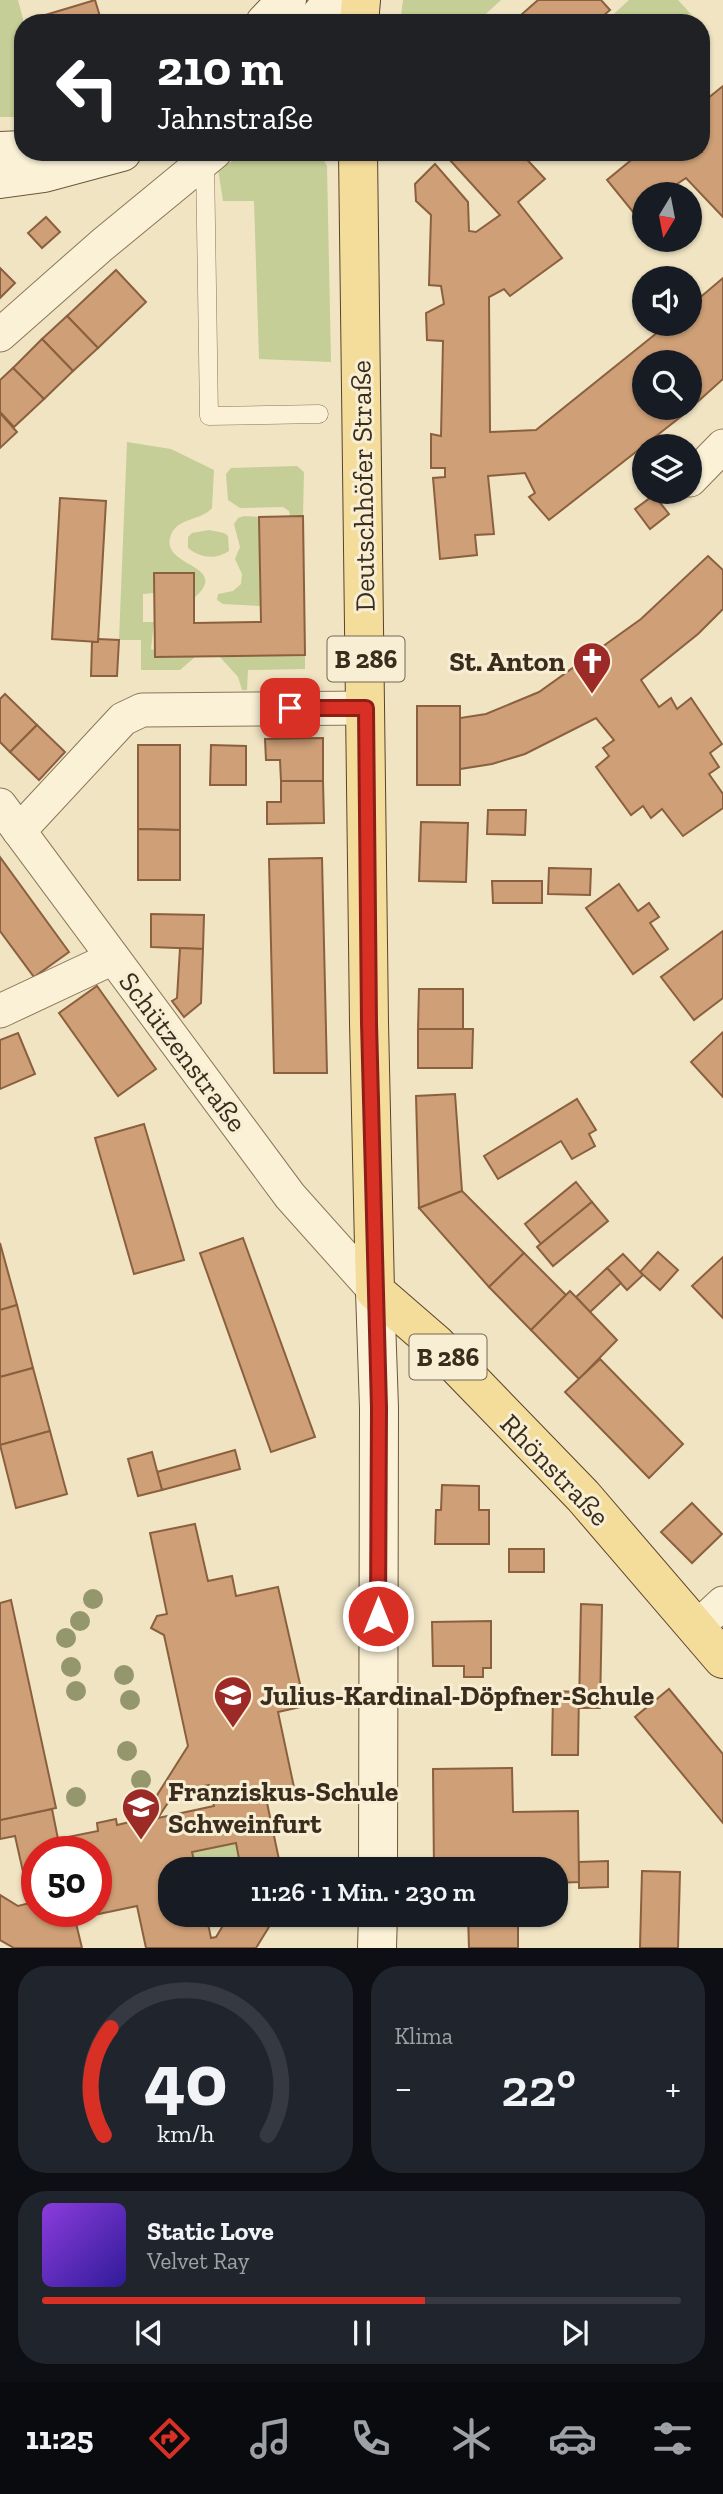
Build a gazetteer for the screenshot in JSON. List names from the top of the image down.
{
  "streets": {
    "main road": ["Deutschhöfer Straße", "B 286", "Rhönstraße"],
    "street": ["Schützenstraße"]
  },
  "crossings": [
    ["Deutschhöfer Straße", "Schützenstraße"],
    ["Deutschhöfer Straße", "Rhönstraße"],
    ["Schützenstraße", "Rhönstraße"]
  ],
  "places": {
    "church": ["St. Anton"],
    "school or university": ["Julius-Kardinal-Döpfner-Schule", "Franziskus-Schule Schweinfurt"]
  },
  "north": "bottom",
  "page": {
    "turn": ["210 m", "Jahnstraße"],
    "limit": "50",
    "trip": "11:26 · 1 Min. · 230 m",
    "tile": "Klima",
    "heat": ["−", "22°", "+"],
    "song": ["Static Love", "Velvet Ray"],
    "tabs": "11:25",
    "gauge": ["40", "km/h"]
  }
}
